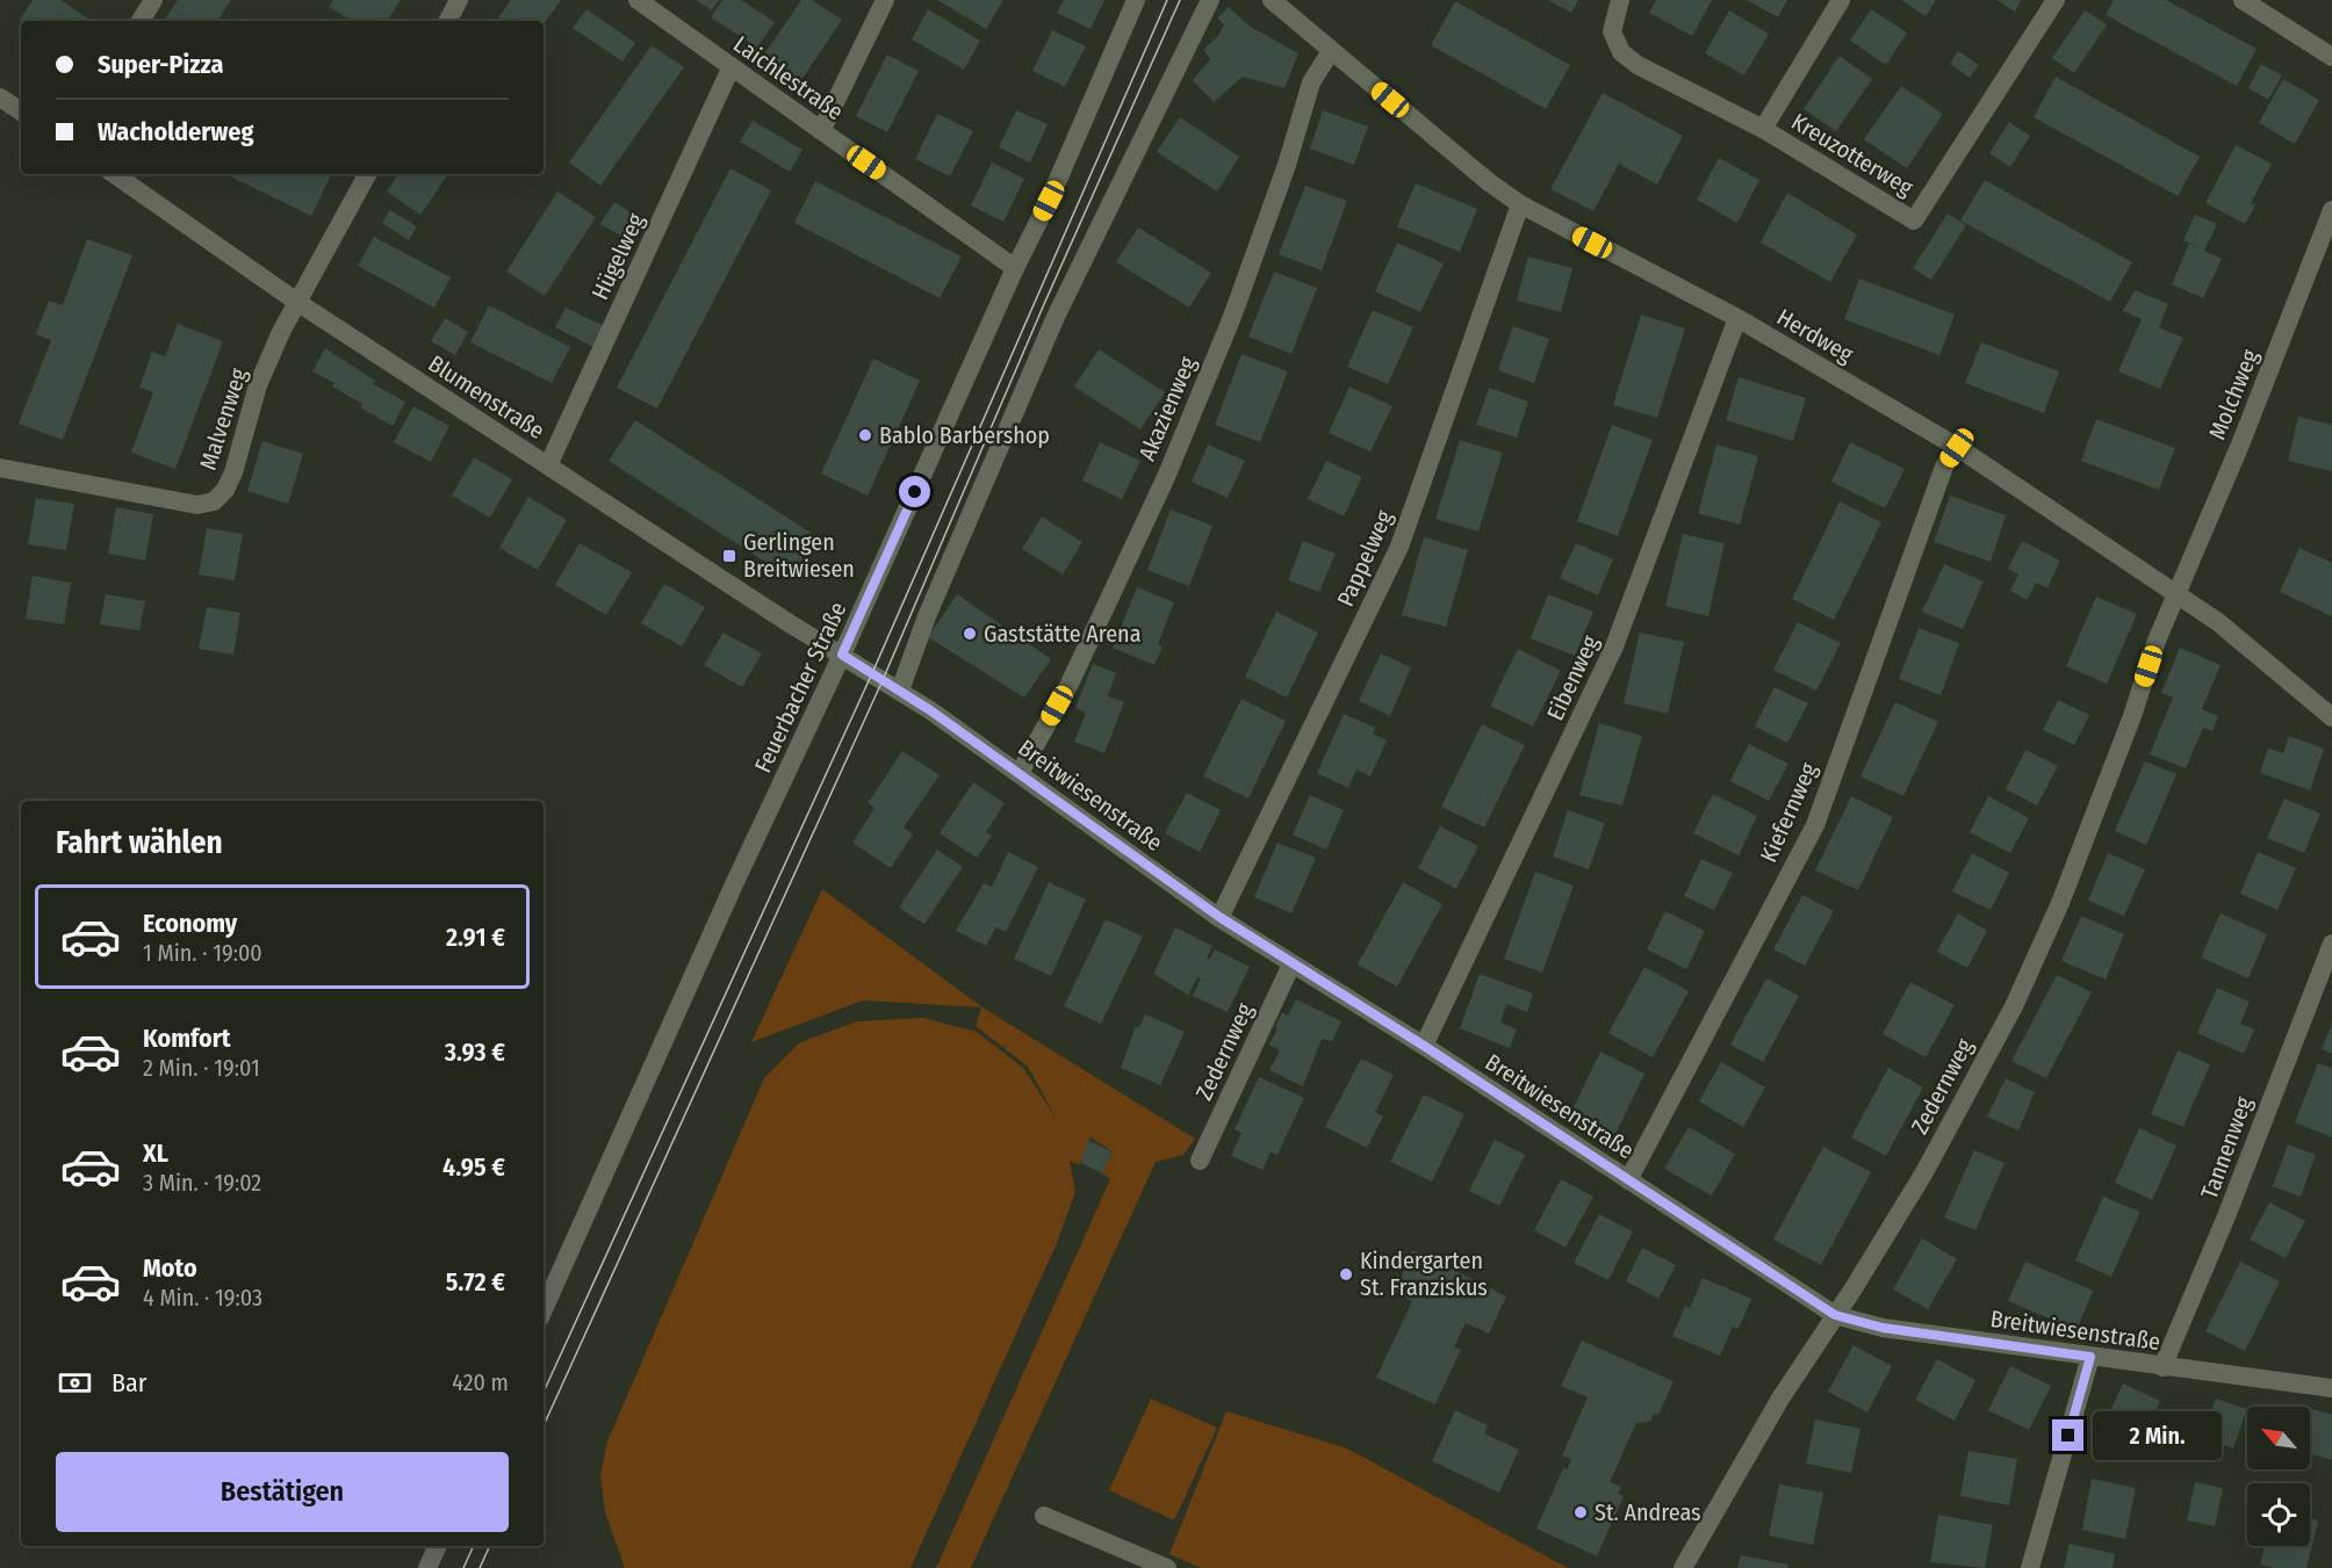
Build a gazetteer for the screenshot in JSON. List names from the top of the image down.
{
  "streets": {
    "street": [
      "Laichlestraße",
      "Kreuzotterweg",
      "Hügelweg",
      "Herdweg",
      "Molchweg",
      "Blumenstraße",
      "Akazienweg",
      "Malvenweg",
      "Pappelweg",
      "Eibenweg",
      "Feuerbacher Straße",
      "Breitwiesenstraße",
      "Kiefernweg",
      "Zedernweg",
      "Tannenweg"
    ]
  },
  "crossings": [
    ["Laichlestraße", "Hügelweg"],
    ["Laichlestraße", "Feuerbacher Straße"],
    ["Hügelweg", "Blumenstraße"],
    ["Herdweg", "Molchweg"],
    ["Herdweg", "Akazienweg"],
    ["Herdweg", "Pappelweg"],
    ["Herdweg", "Eibenweg"],
    ["Herdweg", "Kiefernweg"],
    ["Herdweg", "Zedernweg"],
    ["Molchweg", "Zedernweg"],
    ["Blumenstraße", "Malvenweg"],
    ["Blumenstraße", "Feuerbacher Straße"],
    ["Blumenstraße", "Breitwiesenstraße"],
    ["Akazienweg", "Breitwiesenstraße"],
    ["Pappelweg", "Breitwiesenstraße"],
    ["Eibenweg", "Breitwiesenstraße"],
    ["Feuerbacher Straße", "Breitwiesenstraße"],
    ["Breitwiesenstraße", "Kiefernweg"],
    ["Breitwiesenstraße", "Zedernweg"],
    ["Breitwiesenstraße", "Tannenweg"]
  ],
  "places": {
    "other": [
      "Bablo Barbershop",
      "Gaststätte Arena",
      "Kindergarten St. Franziskus",
      "St. Andreas"
    ],
    "transit": ["Gerlingen Breitwiesen"]
  },
  "north": "top left",
  "page": {
    "banner": ["Super-Pizza", "Wacholderweg"],
    "heading": "Fahrt wählen",
    "list": [
      {
        "name": "Economy",
        "note": "1 Min. · 19:00",
        "value": "2.91 €"
      },
      {
        "name": "Komfort",
        "note": "2 Min. · 19:01",
        "value": "3.93 €"
      },
      {
        "name": "XL",
        "note": "3 Min. · 19:02",
        "value": "4.95 €"
      },
      {
        "name": "Moto",
        "note": "4 Min. · 19:03",
        "value": "5.72 €"
      }
    ],
    "pay": ["Bar", "420 m"],
    "bubble": "2 Min.",
    "buttons": "Bestätigen"
  }
}
